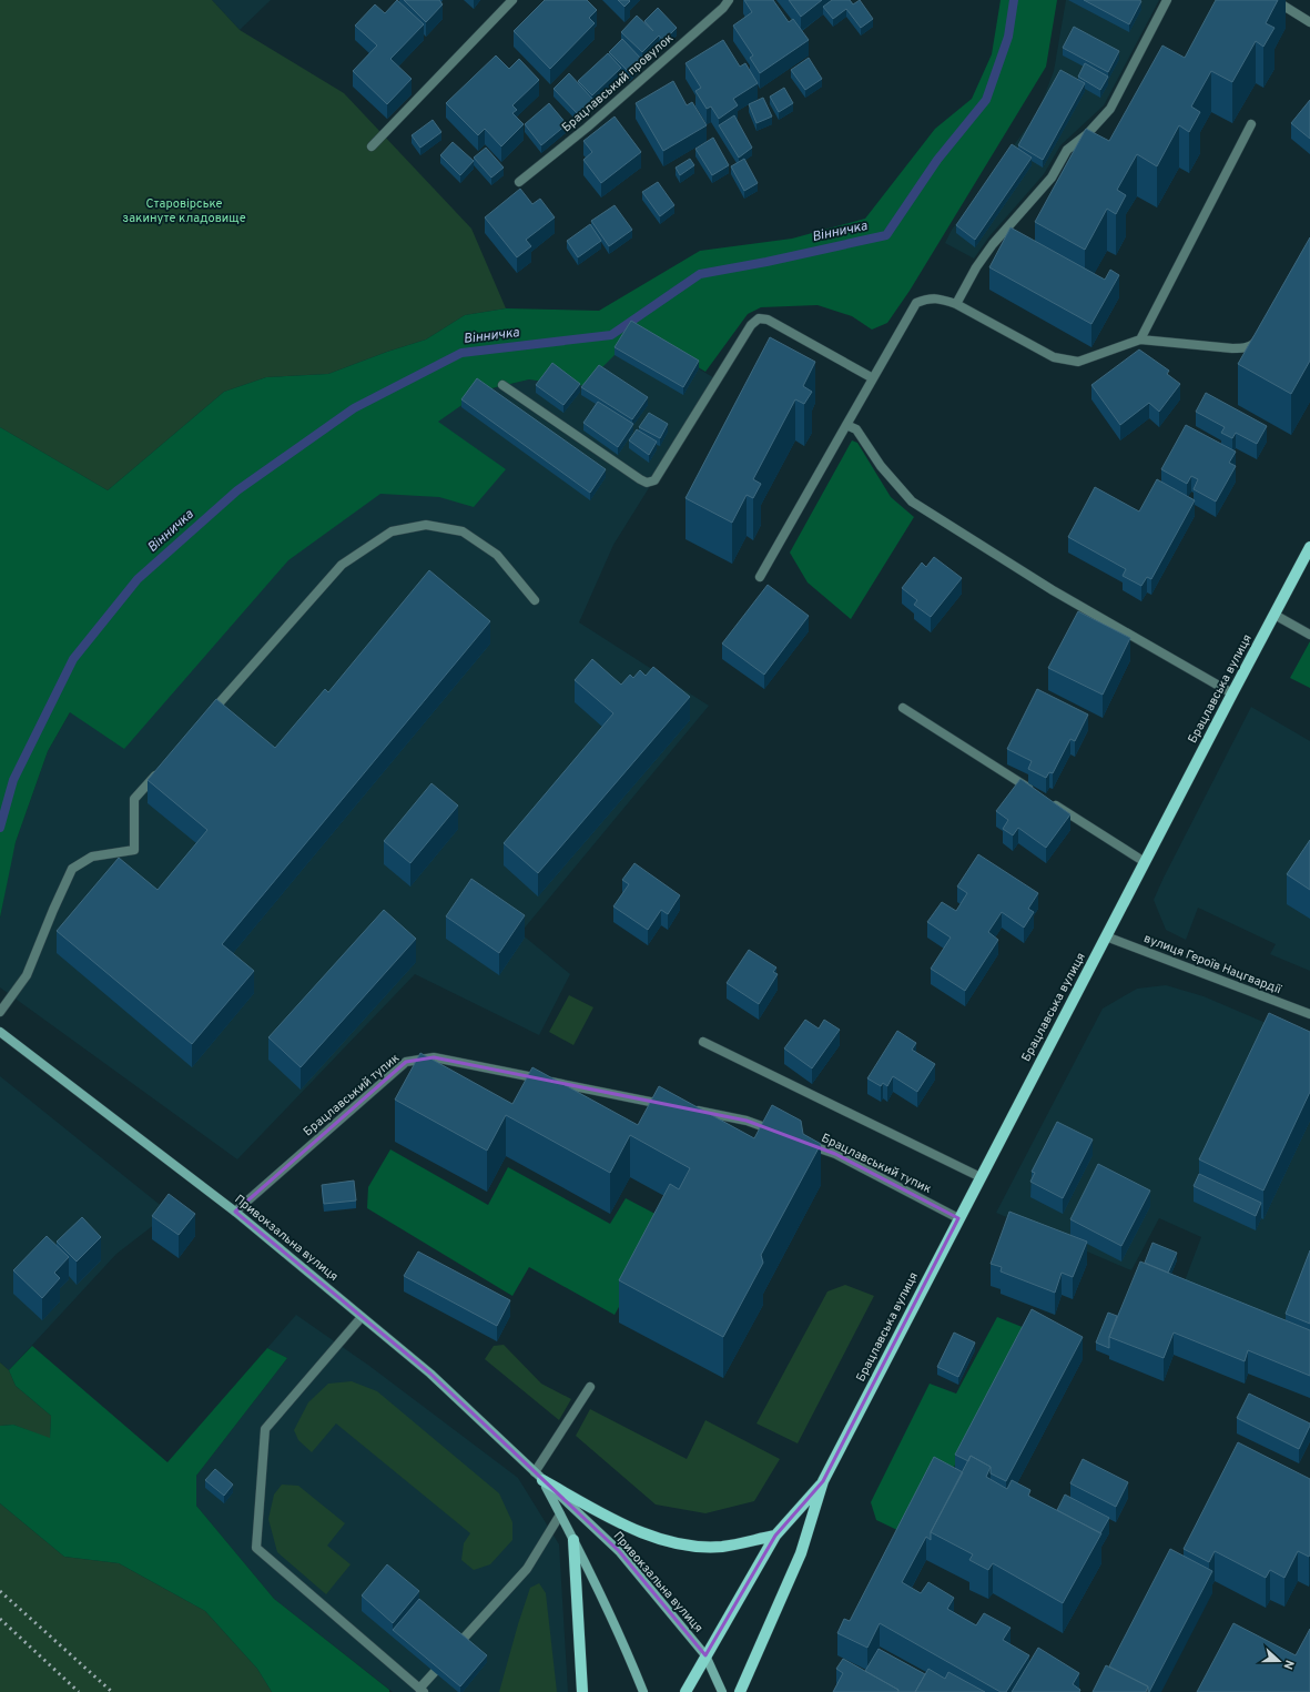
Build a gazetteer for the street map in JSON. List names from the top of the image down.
{
  "streets": {
    "main road": ["Брацлавська вулиця"],
    "street": [
      "Брацлавський провулок",
      "вулиця Героїв Нацгвардії",
      "Брацлавський тупик",
      "Привокзальна вулиця"
    ]
  },
  "crossings": [
    ["Брацлавська вулиця", "вулиця Героїв Нацгвардії"],
    ["Брацлавська вулиця", "Брацлавський тупик"],
    ["Брацлавська вулиця", "Привокзальна вулиця"],
    ["Брацлавський тупик", "Привокзальна вулиця"]
  ],
  "water": ["Вінничка"],
  "parks": ["Старовірське закинуте кладовище"],
  "north": "right"
}
